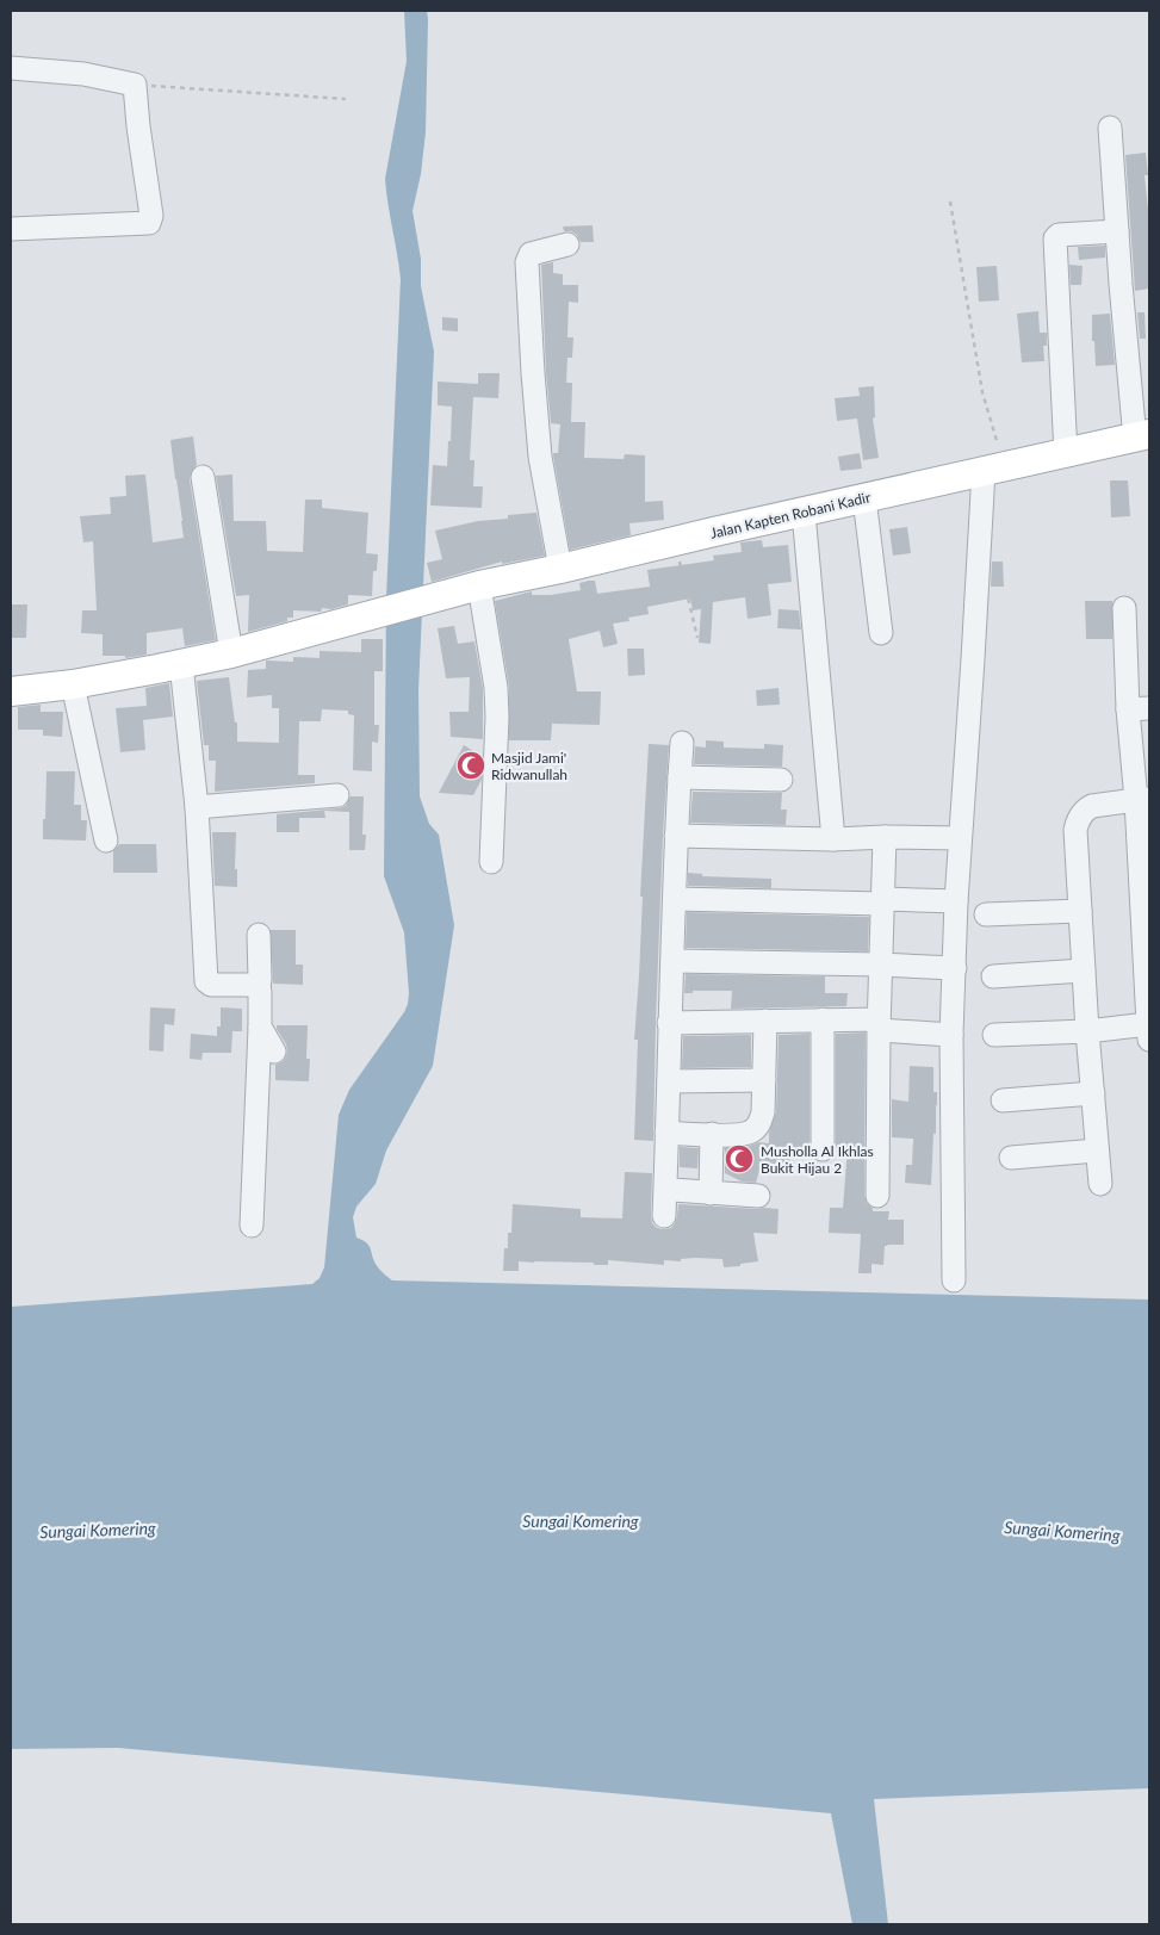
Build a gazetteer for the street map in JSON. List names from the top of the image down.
{
  "streets": {
    "main road": ["Jalan Kapten Robani Kadir"]
  },
  "water": ["Sungai Komering"],
  "places": {
    "mosque": ["Masjid Jami' Ridwanullah", "Musholla Al Ikhlas Bukit Hijau 2"]
  }
}
